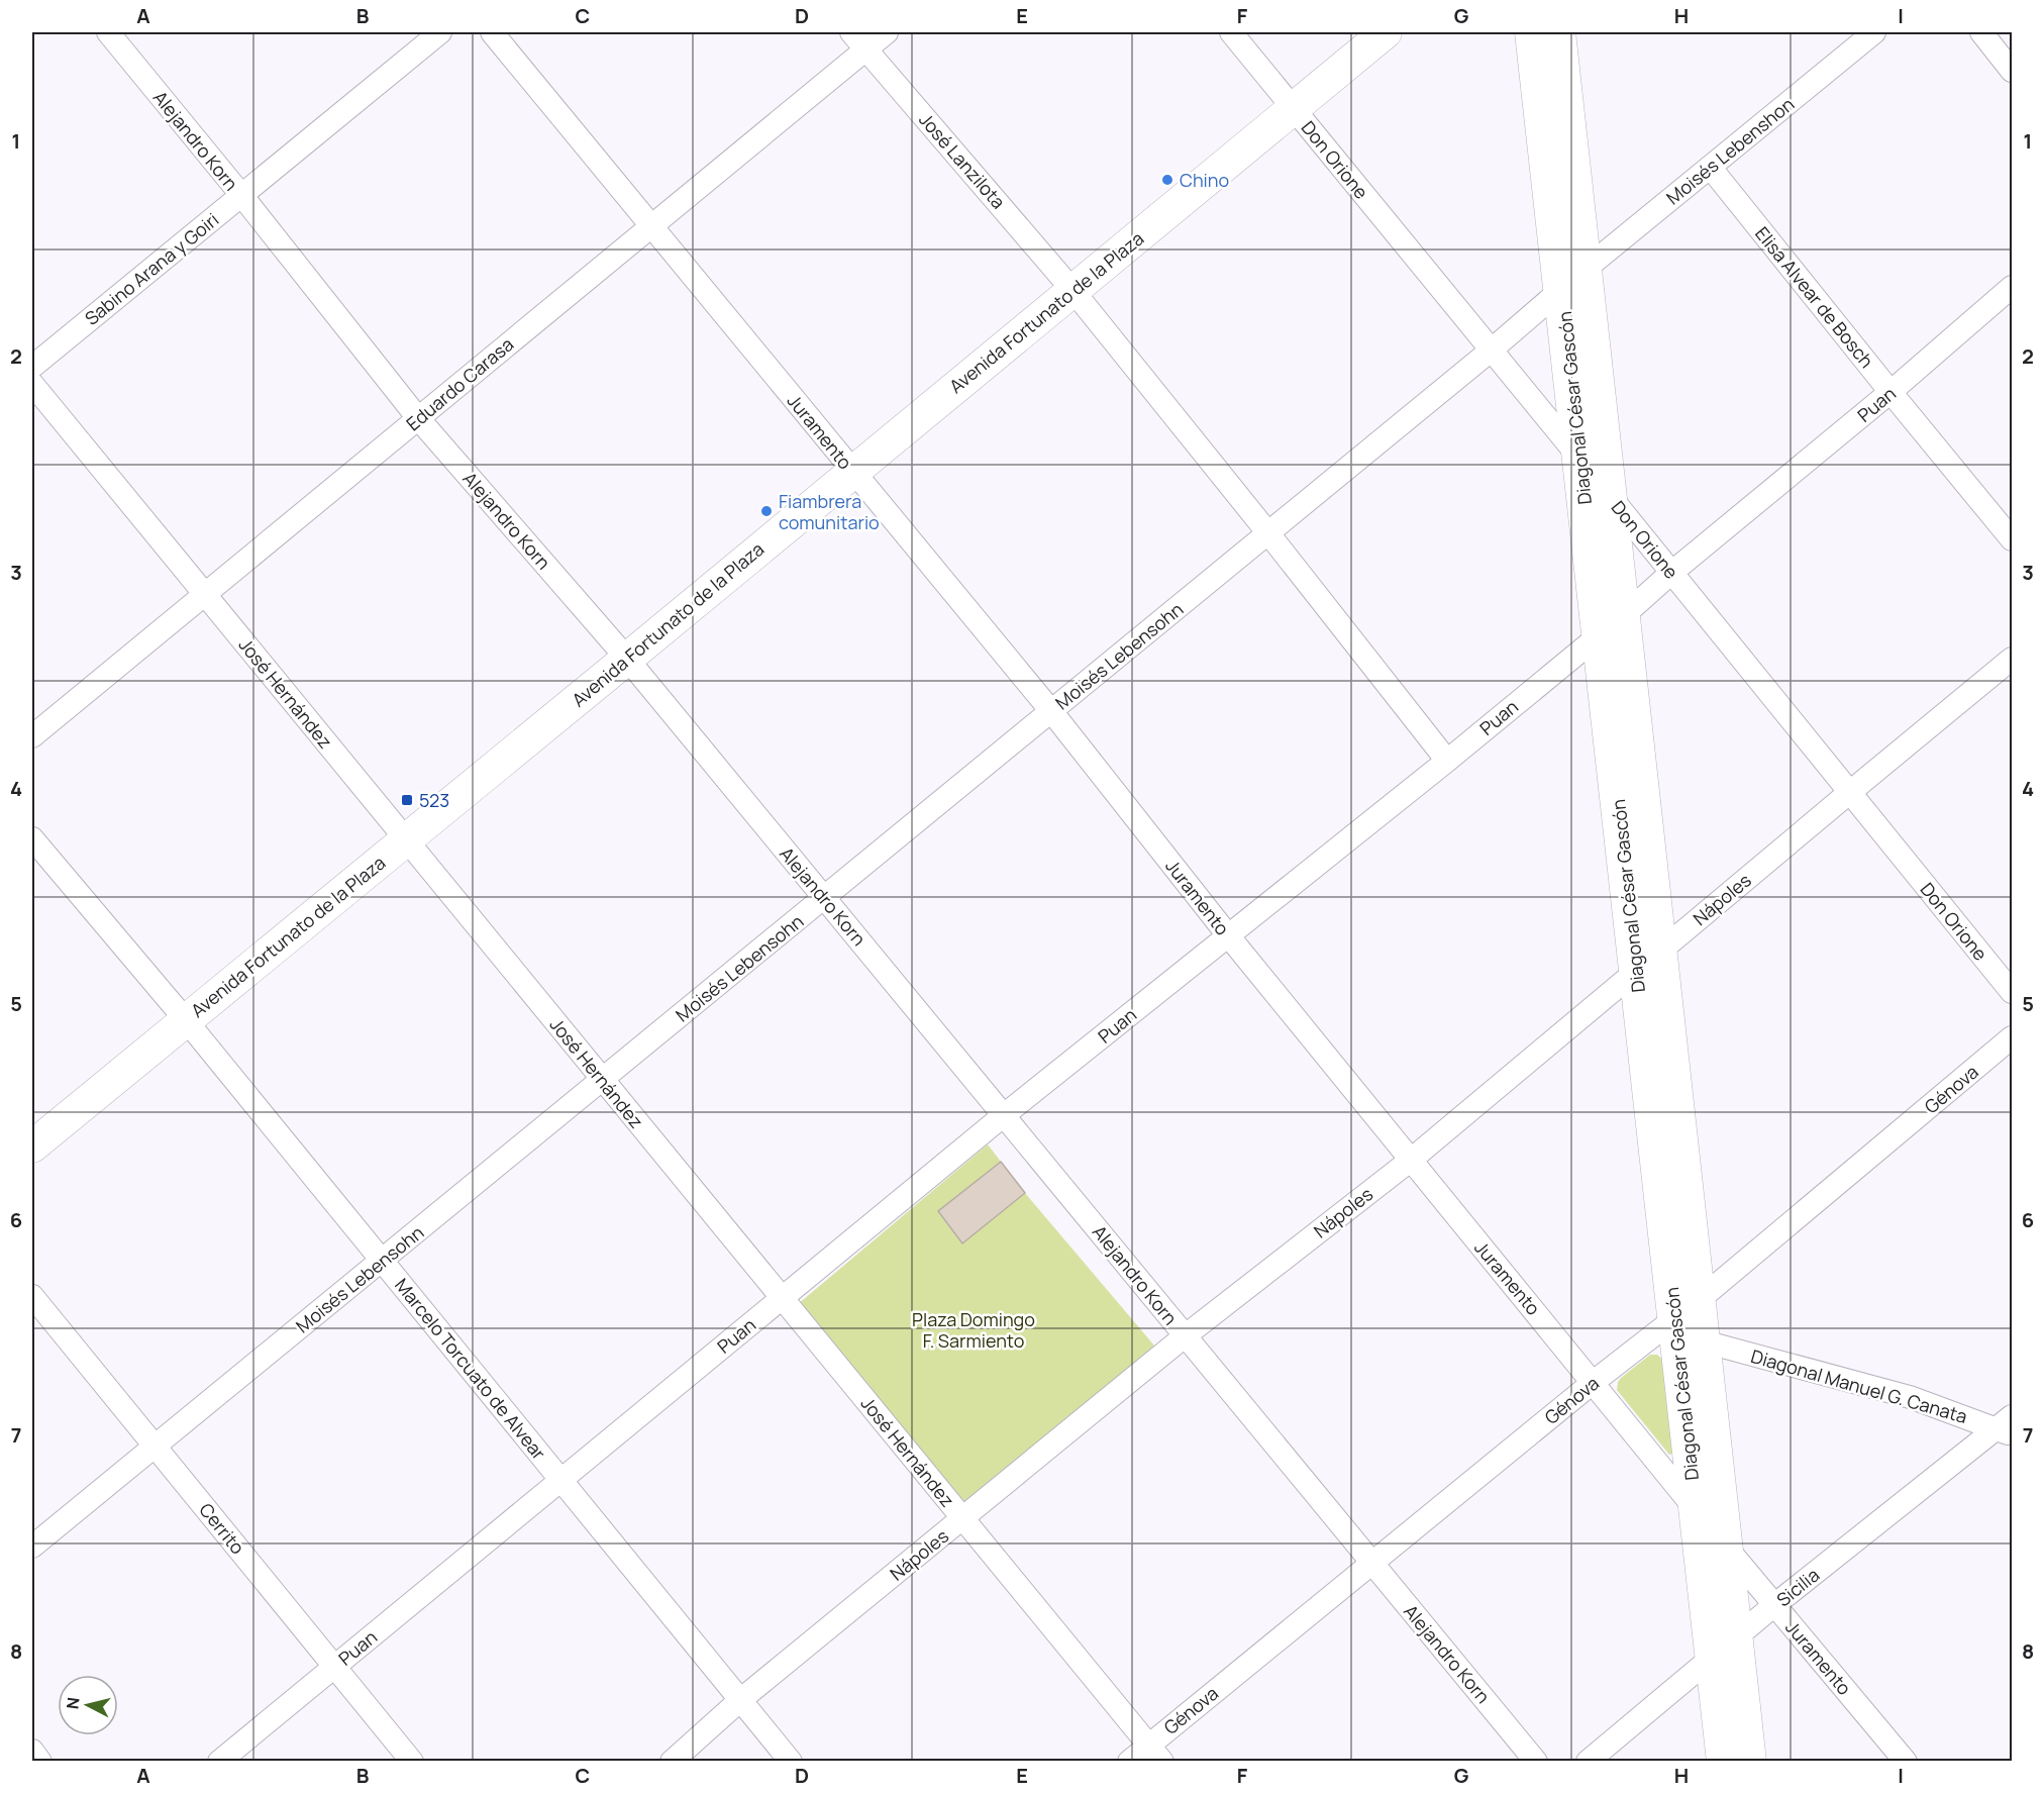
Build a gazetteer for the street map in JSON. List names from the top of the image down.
{
  "streets": {
    "street": [
      "Alejandro Korn",
      "Moisés Lebenshon",
      "Don Orione",
      "José Lanzilota",
      "Sabino Arana y Goiri",
      "Elisa Alvear de Bosch",
      "Avenida Fortunato de la Plaza",
      "Eduardo Carasa",
      "Puan",
      "Diagonal César Gascón",
      "Juramento",
      "Moisés Lebensohn",
      "José Hernández",
      "Nápoles",
      "Génova",
      "Marcelo Torcuato de Alvear",
      "Diagonal Manuel G. Canata",
      "Cerrito",
      "Sicilia"
    ]
  },
  "crossings": [
    ["Alejandro Korn", "Sabino Arana y Goiri"],
    ["Alejandro Korn", "Avenida Fortunato de la Plaza"],
    ["Alejandro Korn", "Eduardo Carasa"],
    ["Alejandro Korn", "Puan"],
    ["Alejandro Korn", "Moisés Lebensohn"],
    ["Alejandro Korn", "Nápoles"],
    ["Alejandro Korn", "Génova"],
    ["Moisés Lebenshon", "Elisa Alvear de Bosch"],
    ["Moisés Lebenshon", "Diagonal César Gascón"],
    ["Moisés Lebenshon", "Moisés Lebensohn"],
    ["Don Orione", "Avenida Fortunato de la Plaza"],
    ["Don Orione", "Puan"],
    ["Don Orione", "Diagonal César Gascón"],
    ["Don Orione", "Moisés Lebensohn"],
    ["Don Orione", "Nápoles"],
    ["José Lanzilota", "Avenida Fortunato de la Plaza"],
    ["José Lanzilota", "Eduardo Carasa"],
    ["José Lanzilota", "Puan"],
    ["José Lanzilota", "Moisés Lebensohn"],
    ["Elisa Alvear de Bosch", "Puan"],
    ["Avenida Fortunato de la Plaza", "Juramento"],
    ["Avenida Fortunato de la Plaza", "José Hernández"],
    ["Avenida Fortunato de la Plaza", "Marcelo Torcuato de Alvear"],
    ["Eduardo Carasa", "Juramento"],
    ["Eduardo Carasa", "José Hernández"],
    ["Puan", "Diagonal César Gascón"],
    ["Puan", "Juramento"],
    ["Puan", "José Hernández"],
    ["Puan", "Marcelo Torcuato de Alvear"],
    ["Puan", "Cerrito"],
    ["Diagonal César Gascón", "Juramento"],
    ["Diagonal César Gascón", "Moisés Lebensohn"],
    ["Diagonal César Gascón", "Nápoles"],
    ["Diagonal César Gascón", "Génova"],
    ["Diagonal César Gascón", "Diagonal Manuel G. Canata"],
    ["Diagonal César Gascón", "Sicilia"],
    ["Juramento", "Moisés Lebensohn"],
    ["Juramento", "Nápoles"],
    ["Juramento", "Génova"],
    ["Juramento", "Sicilia"],
    ["Moisés Lebensohn", "José Hernández"],
    ["Moisés Lebensohn", "Marcelo Torcuato de Alvear"],
    ["Moisés Lebensohn", "Cerrito"],
    ["José Hernández", "Nápoles"],
    ["José Hernández", "Génova"],
    ["Nápoles", "Marcelo Torcuato de Alvear"],
    ["Diagonal Manuel G. Canata", "Sicilia"]
  ],
  "parks": ["Plaza Domingo F. Sarmiento"],
  "places": {
    "other": ["Chino", "Fiambrera comunitario"],
    "transit": ["523"]
  },
  "north": "left",
  "grid": {
    "columns": [
      "A",
      "B",
      "C",
      "D",
      "E",
      "F",
      "G",
      "H",
      "I"
    ],
    "rows": [
      "1",
      "2",
      "3",
      "4",
      "5",
      "6",
      "7",
      "8"
    ]
  }
}
